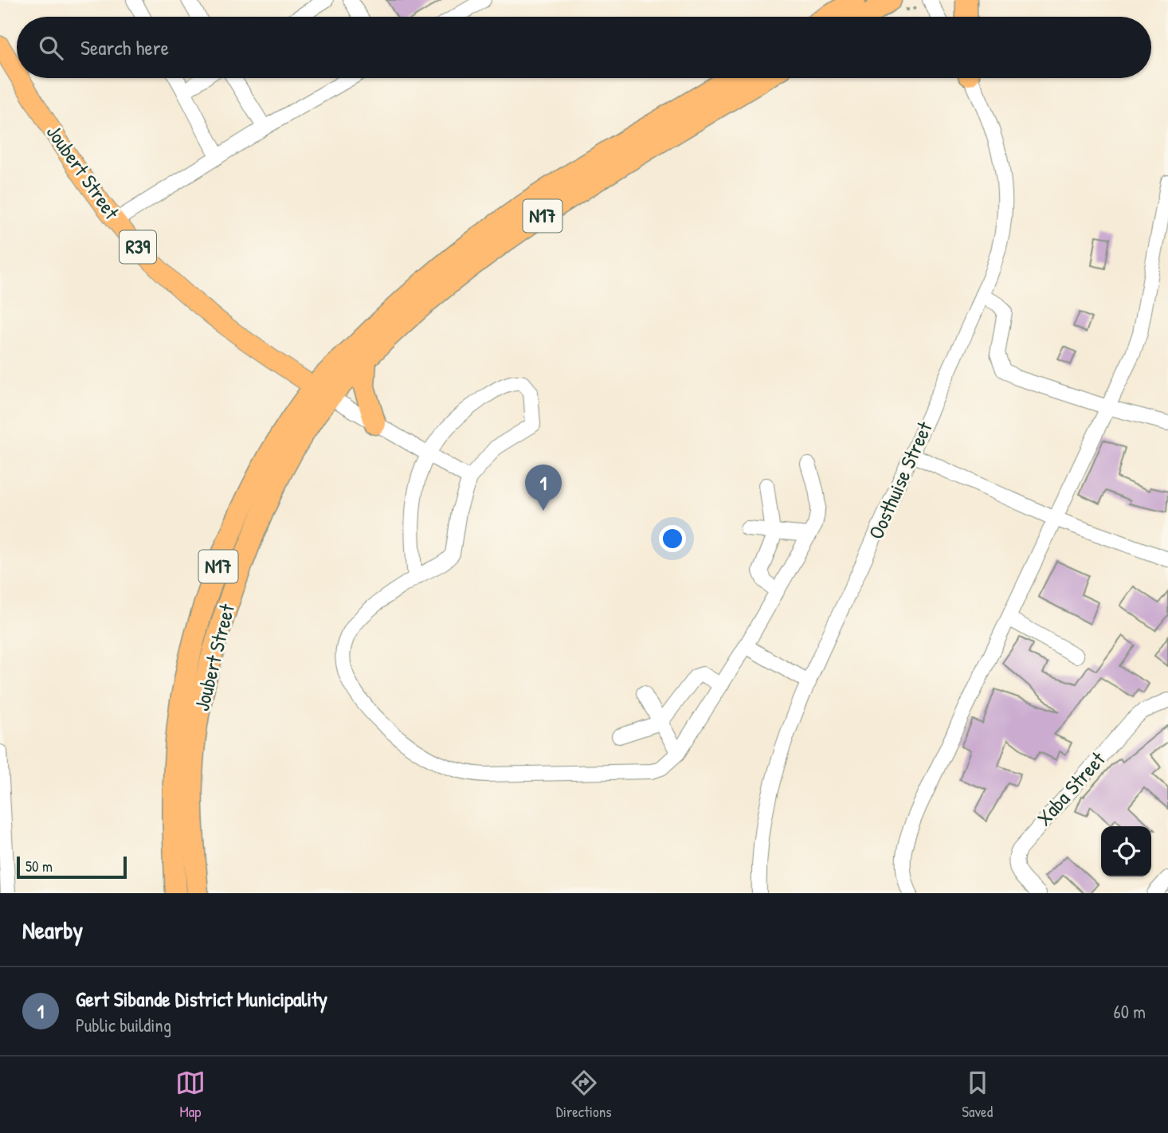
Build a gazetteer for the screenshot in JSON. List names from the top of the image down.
{
  "streets": {
    "highway": ["Joubert Street", "N17"],
    "main road": ["R39"],
    "street": ["Oosthuise Street", "Xaba Street"]
  },
  "crossings": [
    ["Joubert Street", "N17"]
  ],
  "scale_bar": "50 m",
  "page": {
    "search": "Search here",
    "pins": "1",
    "scale": "50 m",
    "heading": "Nearby",
    "list": [
      {
        "mark": "1",
        "name": "Gert Sibande District Municipality",
        "note": "Public building",
        "value": "60 m"
      }
    ],
    "nav": ["Map", "Directions", "Saved"]
  }
}
